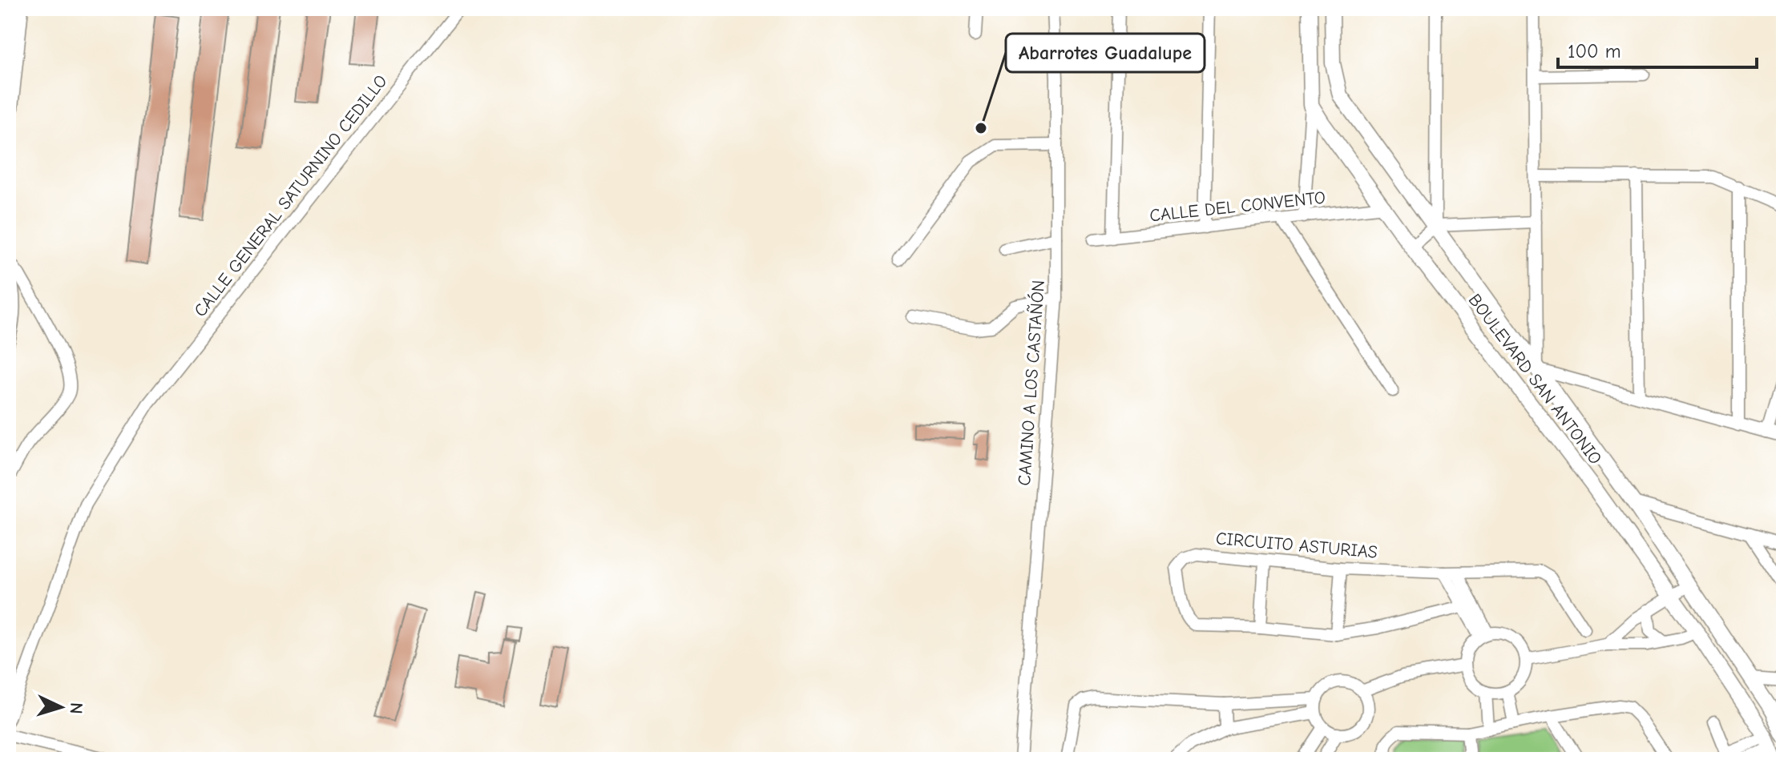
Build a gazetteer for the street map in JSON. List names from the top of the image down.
{
  "streets": {
    "street": [
      "CALLE GENERAL SATURNINO CEDILLO",
      "CALLE DEL CONVENTO",
      "BOULEVARD SAN ANTONIO",
      "CAMINO A LOS CASTAÑÓN",
      "CIRCUITO ASTURIAS"
    ]
  },
  "crossings": [
    ["CALLE DEL CONVENTO", "BOULEVARD SAN ANTONIO"]
  ],
  "places": ["Abarrotes Guadalupe"],
  "scale_bar": "100 m",
  "north": "right"
}
